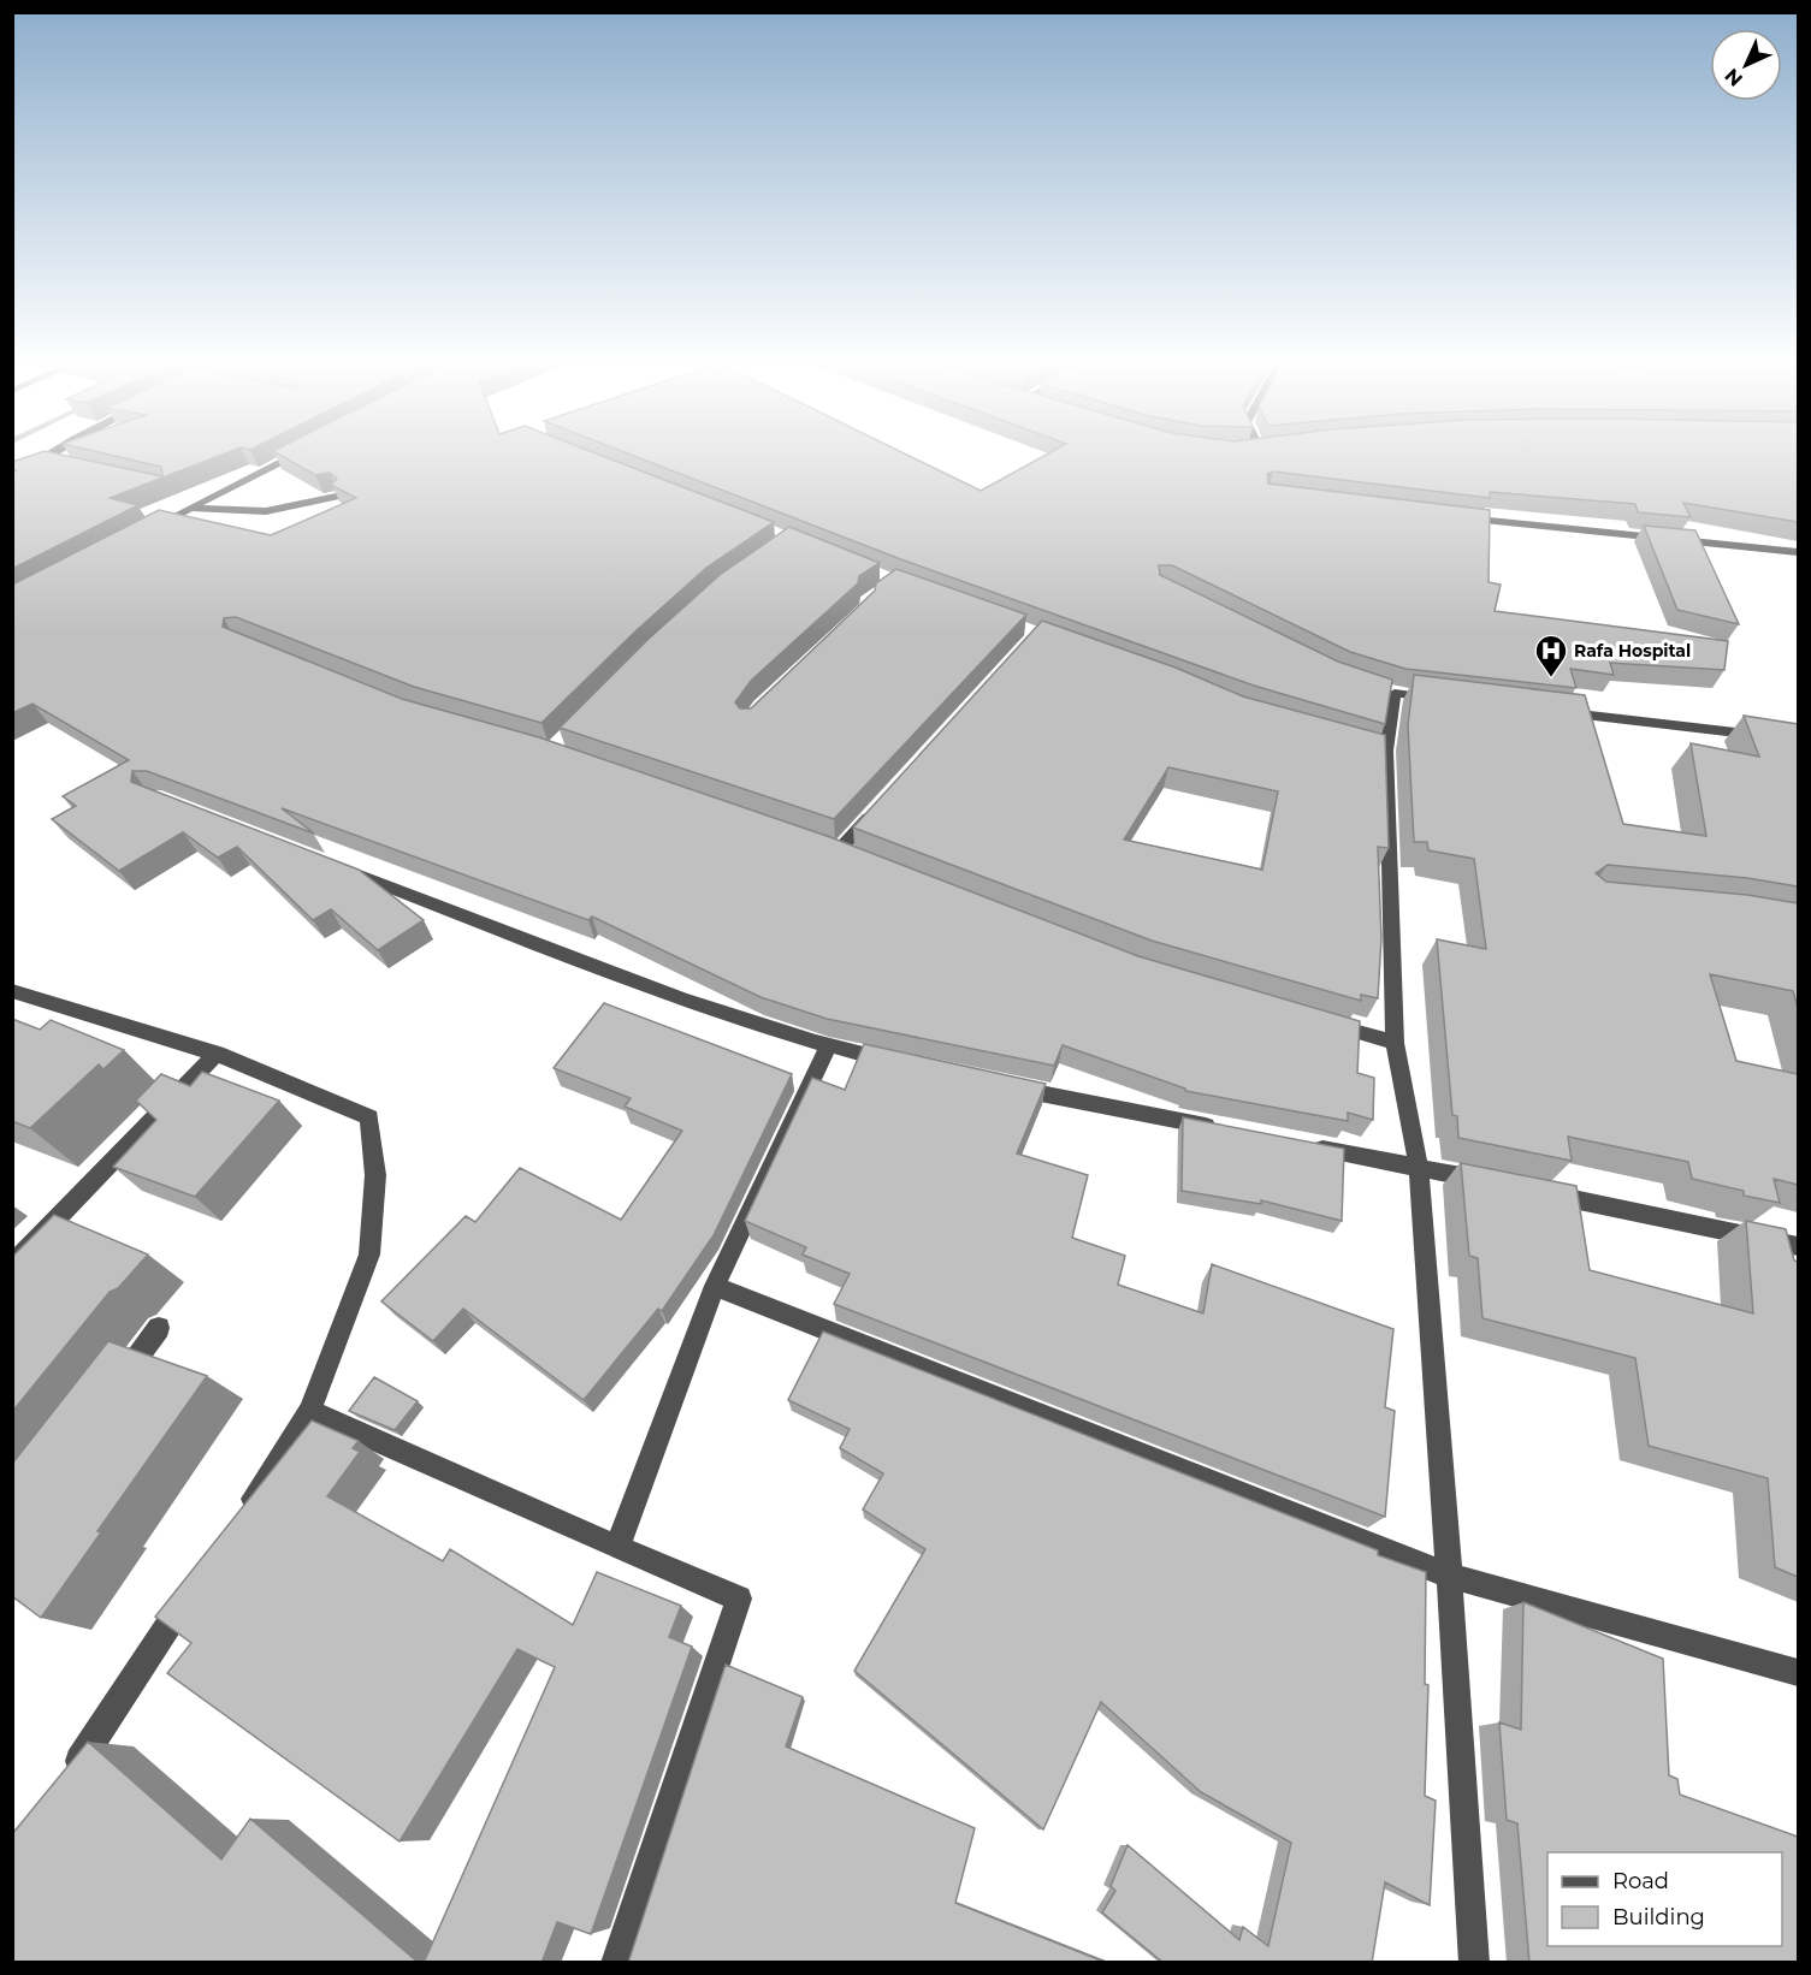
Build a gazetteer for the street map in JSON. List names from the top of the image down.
{
  "places": {
    "hospital": ["Rafa Hospital"]
  },
  "legend": ["Road", "Building"],
  "north": "bottom left"
}
